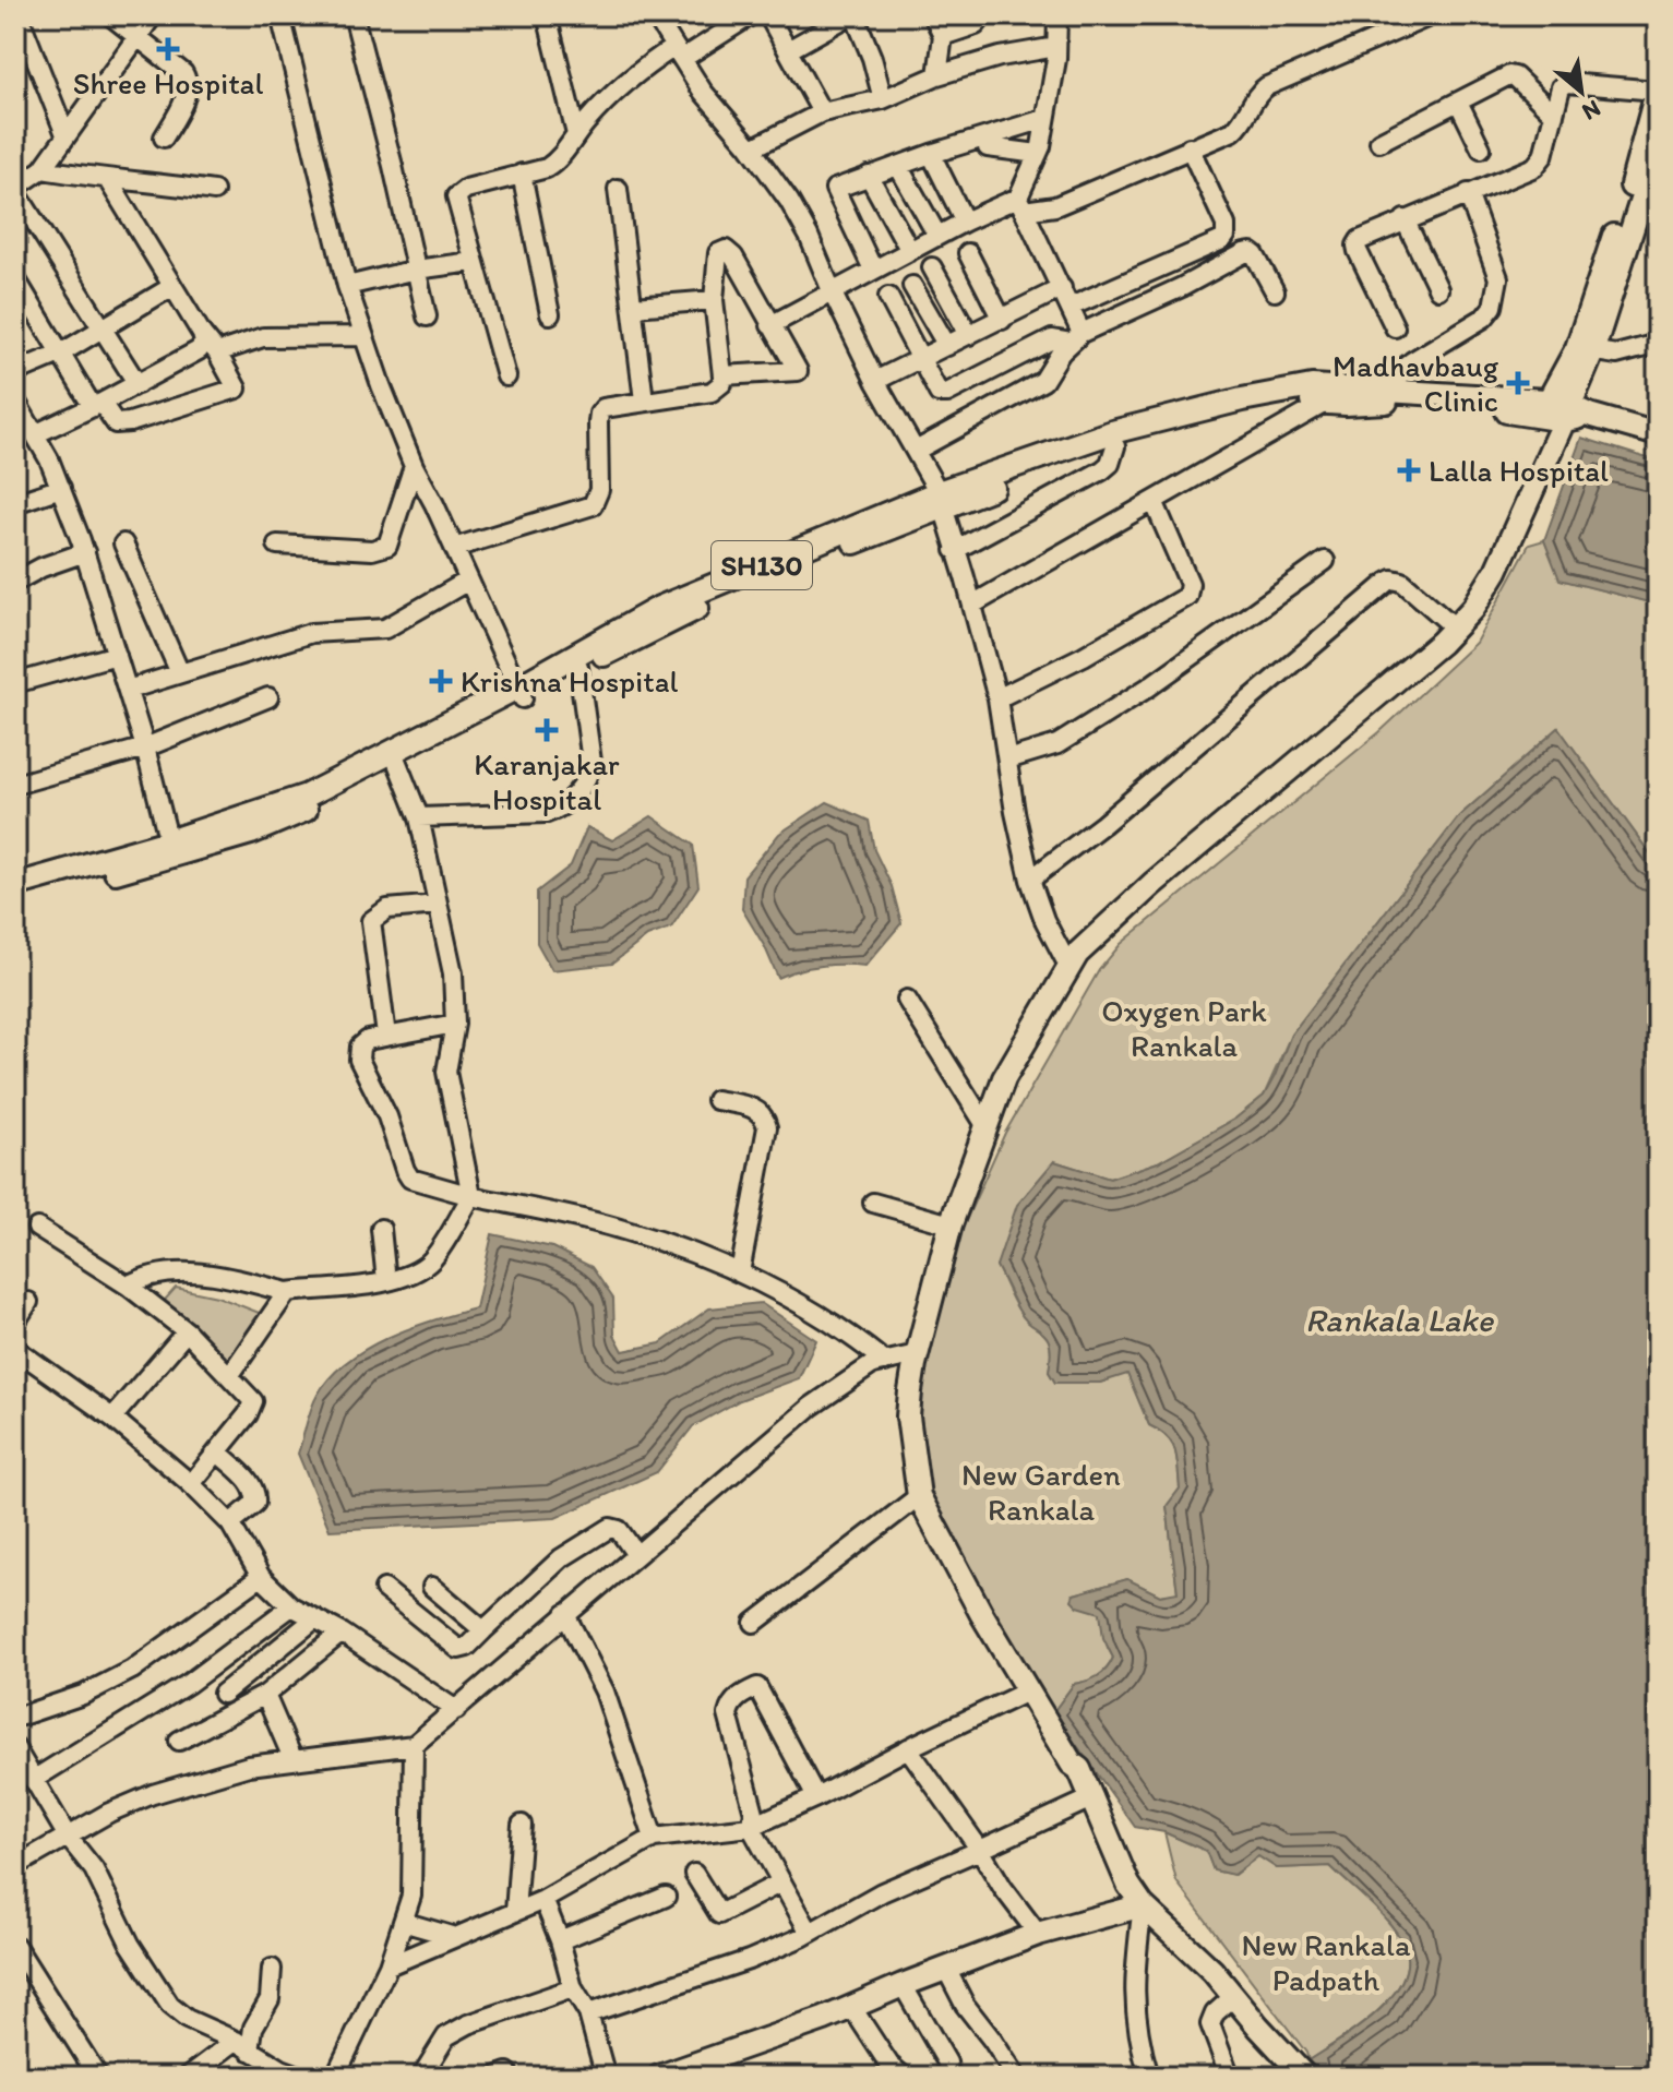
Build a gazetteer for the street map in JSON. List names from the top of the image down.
{
  "streets": {
    "main road": ["SH130"]
  },
  "water": ["Rankala Lake"],
  "parks": ["Oxygen Park Rankala", "New Garden Rankala", "New Rankala Padpath"],
  "places": {
    "health": [
      "Shree Hospital",
      "Madhavbaug Clinic",
      "Lalla Hospital",
      "Krishna Hospital",
      "Karanjakar Hospital"
    ]
  },
  "north": "bottom right"
}
